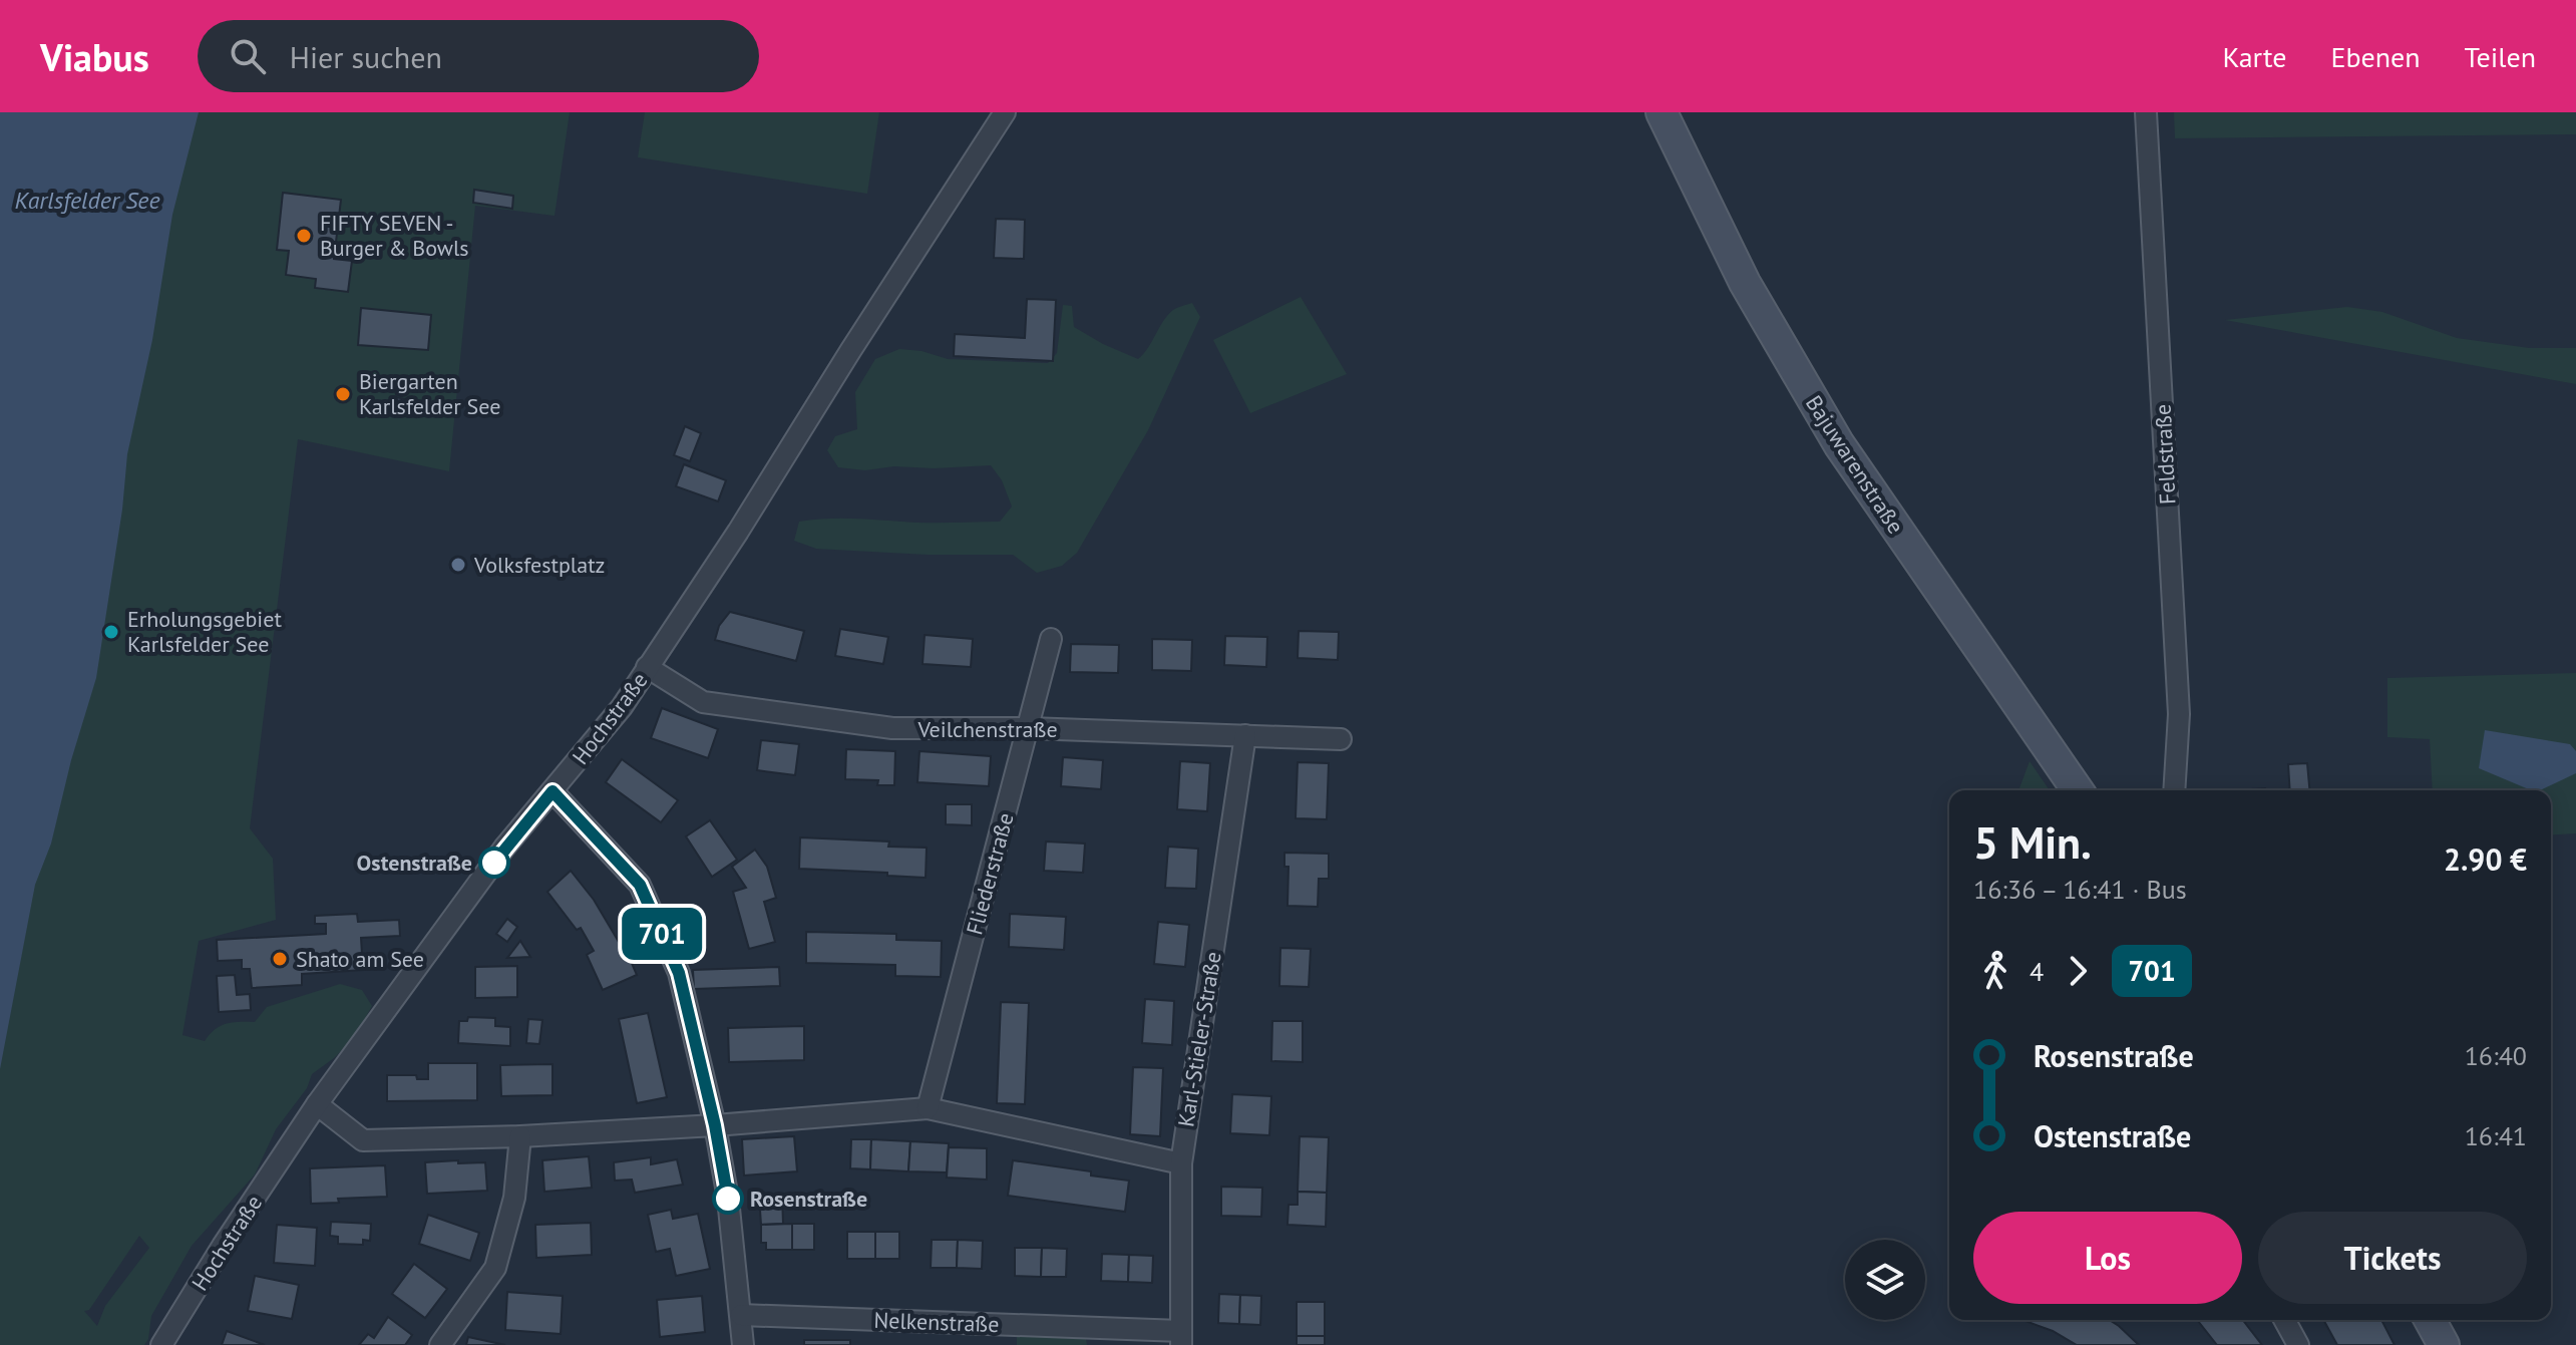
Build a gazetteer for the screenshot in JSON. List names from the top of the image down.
{
  "streets": {
    "main road": ["Bajuwarenstraße"],
    "street": [
      "Feldstraße",
      "Hochstraße",
      "Veilchenstraße",
      "Fliederstraße",
      "Karl-Stieler-Straße",
      "Nelkenstraße"
    ]
  },
  "crossings": [
    ["Hochstraße", "Veilchenstraße"],
    ["Veilchenstraße", "Fliederstraße"],
    ["Veilchenstraße", "Karl-Stieler-Straße"],
    ["Karl-Stieler-Straße", "Nelkenstraße"]
  ],
  "water": ["Karlsfelder See"],
  "places": [
    "FIFTY SEVEN - Burger & Bowls",
    "Biergarten Karlsfelder See",
    "Volksfestplatz",
    "Erholungsgebiet Karlsfelder See",
    "Ostenstraße",
    "Shato am See",
    "Rosenstraße"
  ],
  "lines": ["bus line 701"],
  "page": {
    "header": "Viabus",
    "search": "Hier suchen",
    "nav": ["Karte", "Ebenen", "Teilen"],
    "on_map": "701",
    "heading": ["5 Min.", "16:36 – 16:41 · Bus", "2.90 €"],
    "legs": ["4", "701"],
    "list": [
      {
        "name": "Rosenstraße",
        "value": "16:40"
      },
      {
        "name": "Ostenstraße",
        "value": "16:41"
      }
    ],
    "buttons": ["Los", "Tickets"]
  }
}
